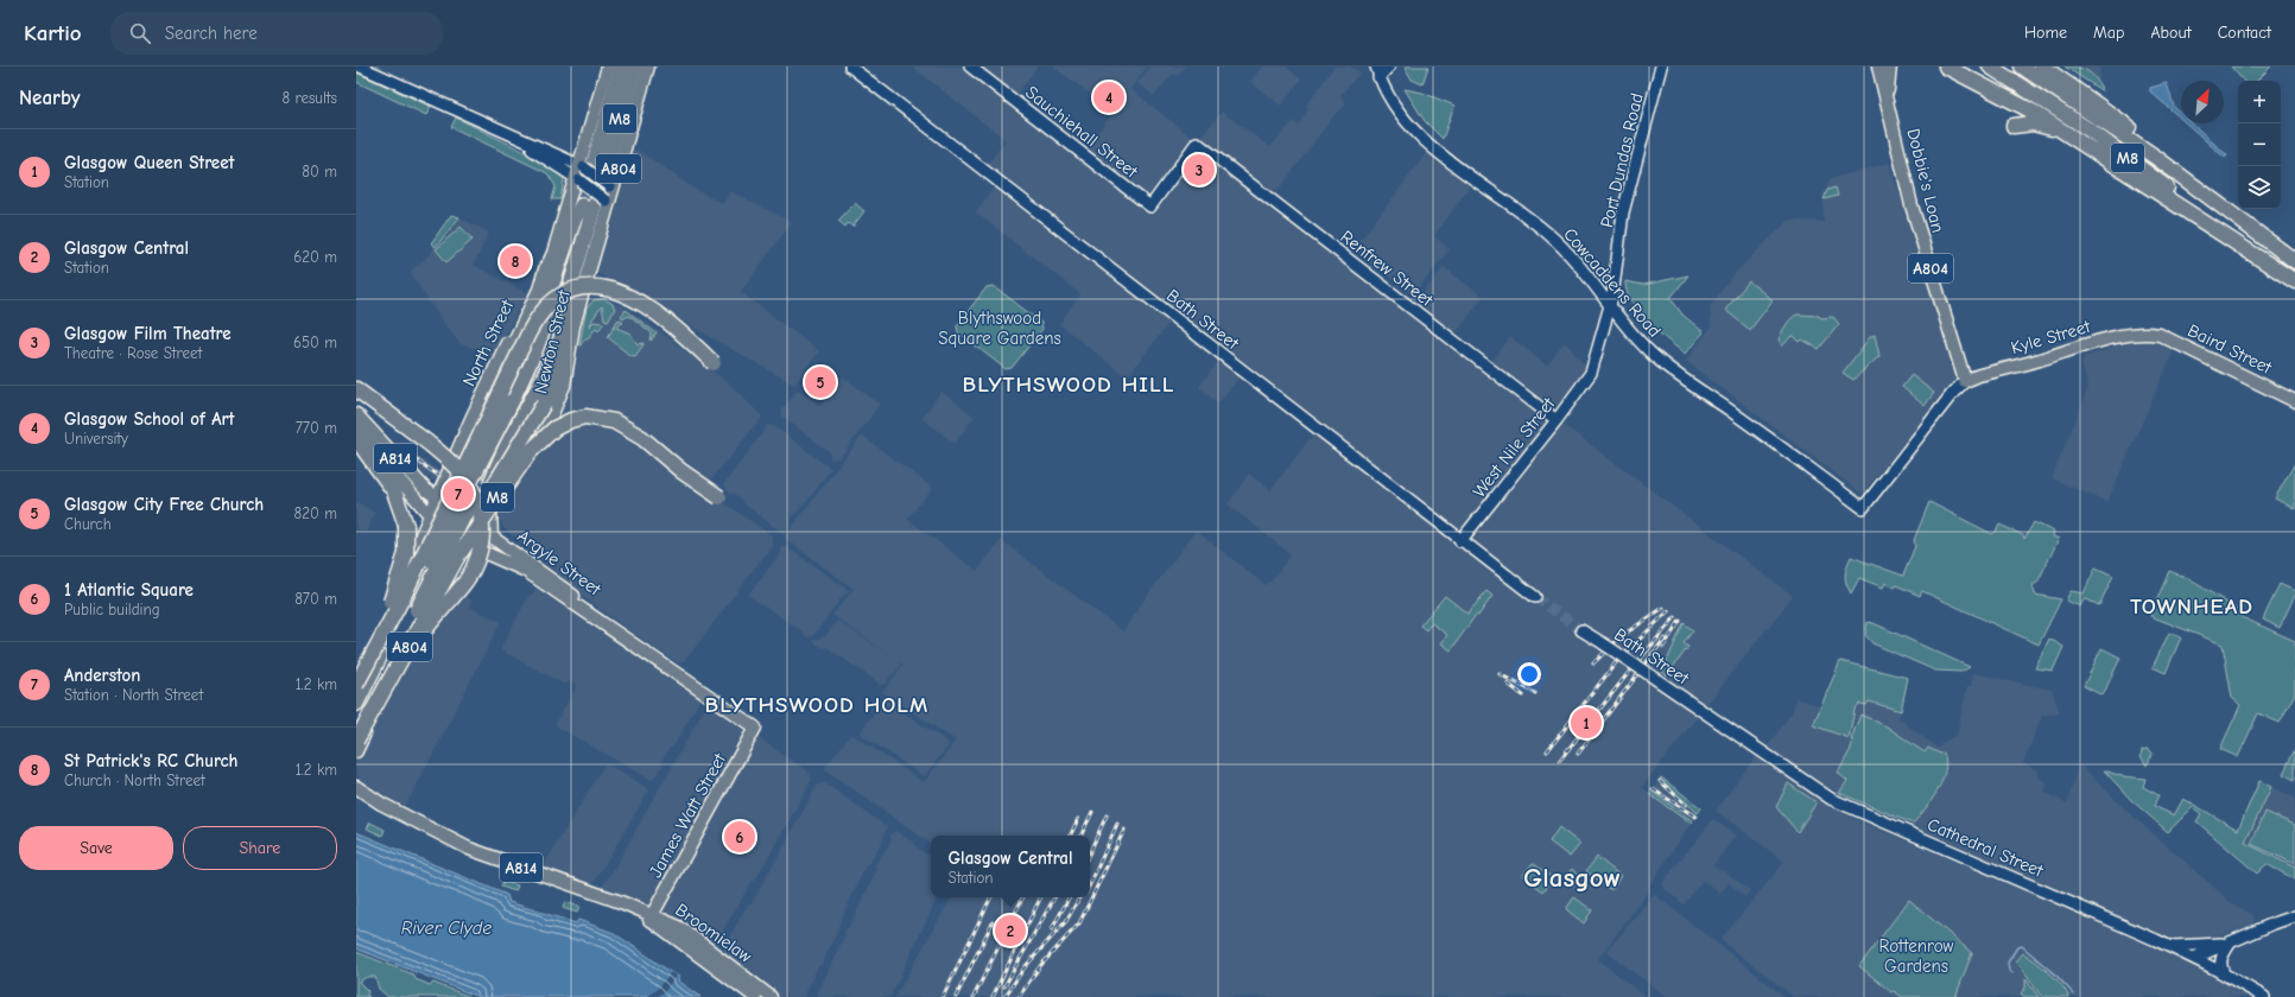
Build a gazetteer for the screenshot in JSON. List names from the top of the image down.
{
  "streets": {
    "highway": ["M8"],
    "main road": [
      "A804",
      "Dobbie's Loan",
      "Kyle Street",
      "Newton Street",
      "North Street",
      "Baird Street",
      "A814",
      "Argyle Street",
      "James Watt Street",
      "Broomielaw"
    ],
    "street": [
      "Sauchiehall Street",
      "Port Dundas Road",
      "Renfrew Street",
      "Cowcaddens Road",
      "Bath Street",
      "West Nile Street",
      "Cathedral Street"
    ]
  },
  "crossings": [
    ["M8", "Newton Street"],
    ["M8", "North Street"],
    ["M8", "Argyle Street"],
    ["Sauchiehall Street", "Renfrew Street"],
    ["Port Dundas Road", "Cowcaddens Road"],
    ["Port Dundas Road", "West Nile Street"],
    ["A804", "North Street"],
    ["A804", "A814"],
    ["A804", "Argyle Street"],
    ["Dobbie's Loan", "Cowcaddens Road"],
    ["Dobbie's Loan", "Kyle Street"],
    ["Renfrew Street", "West Nile Street"],
    ["Cowcaddens Road", "Kyle Street"],
    ["Bath Street", "West Nile Street"],
    ["Bath Street", "Cathedral Street"],
    ["Kyle Street", "Baird Street"],
    ["Newton Street", "Argyle Street"],
    ["North Street", "A814"],
    ["North Street", "Argyle Street"],
    ["A814", "Argyle Street"],
    ["A814", "Broomielaw"],
    ["Argyle Street", "James Watt Street"],
    ["James Watt Street", "Broomielaw"]
  ],
  "districts": [
    "BLYTHSWOOD HILL",
    "TOWNHEAD",
    "BLYTHSWOOD HOLM",
    "Glasgow"
  ],
  "water": ["River Clyde"],
  "parks": ["Blythswood Square Gardens", "Rottenrow Gardens"],
  "north": "top right",
  "page": {
    "header": "Kartio",
    "search": "Search here",
    "nav": [
      "Home",
      "Map",
      "About",
      "Contact"
    ],
    "heading": ["Nearby", "8 results"],
    "pins": [
      "4",
      "3",
      "8",
      "5",
      "7",
      "1",
      "6",
      "2"
    ],
    "map_buttons": ["+", "−"],
    "list": [
      {
        "mark": "1",
        "name": "Glasgow Queen Street",
        "note": "Station",
        "value": "80 m"
      },
      {
        "mark": "2",
        "name": "Glasgow Central",
        "note": "Station",
        "value": "620 m"
      },
      {
        "mark": "3",
        "name": "Glasgow Film Theatre",
        "note": "Theatre · Rose Street",
        "value": "650 m"
      },
      {
        "mark": "4",
        "name": "Glasgow School of Art",
        "note": "University",
        "value": "770 m"
      },
      {
        "mark": "5",
        "name": "Glasgow City Free Church",
        "note": "Church",
        "value": "820 m"
      },
      {
        "mark": "6",
        "name": "1 Atlantic Square",
        "note": "Public building",
        "value": "870 m"
      },
      {
        "mark": "7",
        "name": "Anderston",
        "note": "Station · North Street",
        "value": "1.2 km"
      },
      {
        "mark": "8",
        "name": "St Patrick's RC Church",
        "note": "Church · North Street",
        "value": "1.2 km"
      }
    ],
    "buttons": ["Save", "Share"],
    "popup": ["Glasgow Central", "Station"]
  }
}
